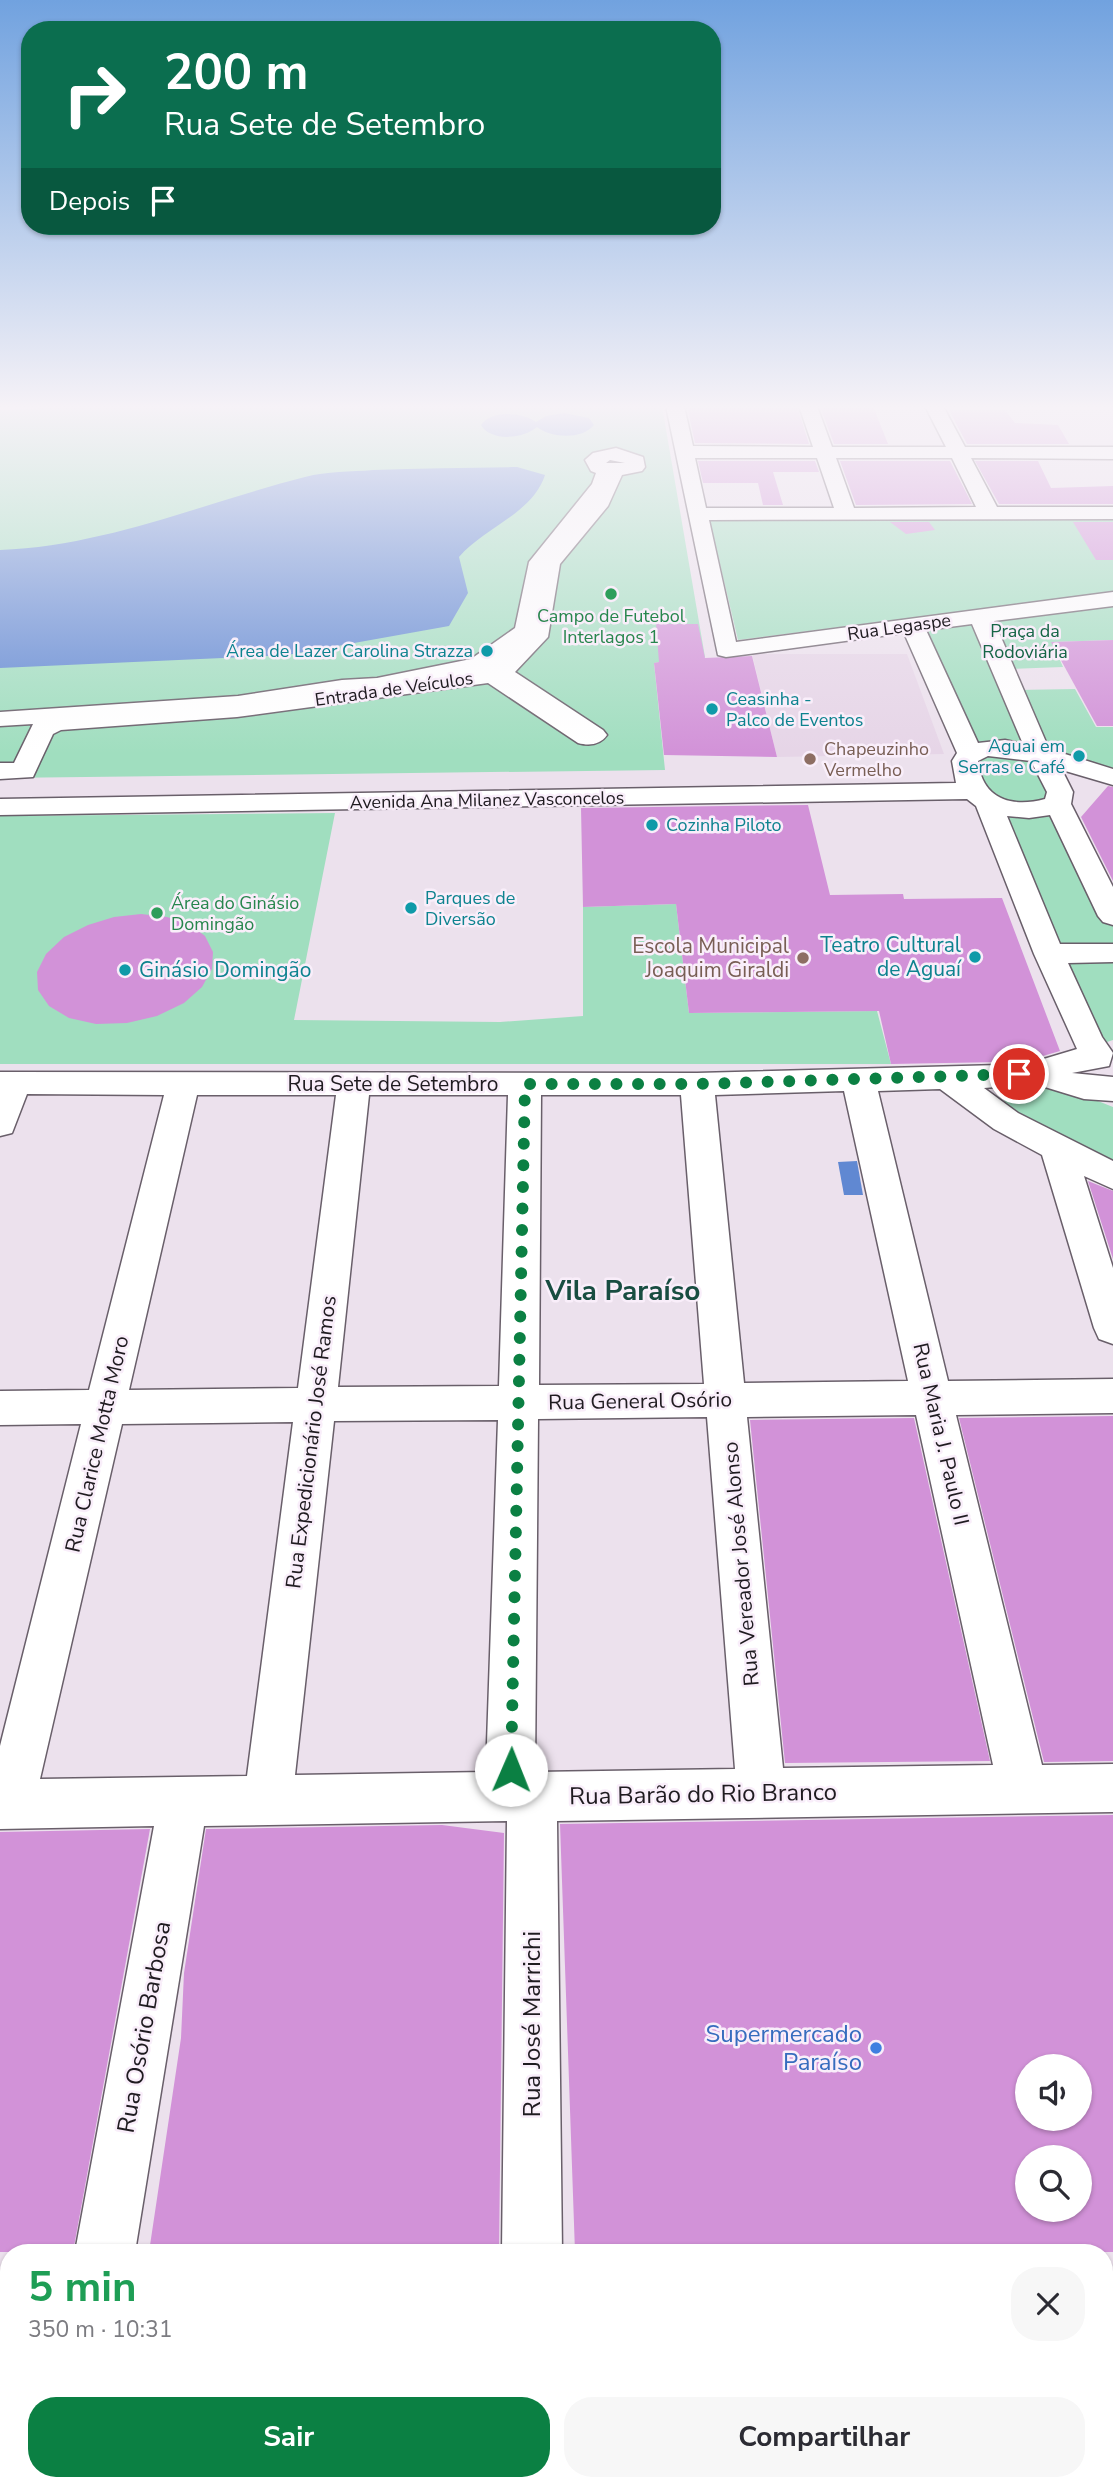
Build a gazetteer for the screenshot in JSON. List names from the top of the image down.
{
  "streets": {
    "street": [
      "Rua Legaspe",
      "Entrada de Veículos",
      "Avenida Ana Milanez Vasconcelos",
      "Rua Sete de Setembro",
      "Rua General Osório",
      "Rua Maria J. Paulo II",
      "Rua Expedicionário José Ramos",
      "Rua Clarice Motta Moro",
      "Rua Vereador José Alonso",
      "Rua Barão do Rio Branco",
      "Rua José Marrichi",
      "Rua Osório Barbosa"
    ]
  },
  "crossings": [
    ["Entrada de Veículos", "Avenida Ana Milanez Vasconcelos"],
    ["Rua Sete de Setembro", "Rua Maria J. Paulo II"],
    ["Rua Sete de Setembro", "Rua Expedicionário José Ramos"],
    ["Rua Sete de Setembro", "Rua Clarice Motta Moro"],
    ["Rua Sete de Setembro", "Rua Vereador José Alonso"],
    ["Rua Sete de Setembro", "Rua José Marrichi"],
    ["Rua General Osório", "Rua Maria J. Paulo II"],
    ["Rua General Osório", "Rua Expedicionário José Ramos"],
    ["Rua General Osório", "Rua Clarice Motta Moro"],
    ["Rua General Osório", "Rua Vereador José Alonso"],
    ["Rua General Osório", "Rua José Marrichi"],
    ["Rua Maria J. Paulo II", "Rua Barão do Rio Branco"],
    ["Rua Expedicionário José Ramos", "Rua Barão do Rio Branco"],
    ["Rua Clarice Motta Moro", "Rua Barão do Rio Branco"],
    ["Rua Vereador José Alonso", "Rua Barão do Rio Branco"],
    ["Rua Barão do Rio Branco", "Rua José Marrichi"],
    ["Rua Barão do Rio Branco", "Rua Osório Barbosa"]
  ],
  "districts": ["Vila Paraíso"],
  "parks": ["Praça da Rodoviária"],
  "places": [
    "Campo de Futebol Interlagos 1",
    "Área de Lazer Carolina Strazza",
    "Ceasinha - Palco de Eventos",
    "Aguai em Serras e Café",
    "Chapeuzinho Vermelho",
    "Cozinha Piloto",
    "Parques de Diversão",
    "Área do Ginásio Domingão",
    "Teatro Cultural de Aguaí",
    "Escola Municipal Joaquim Giraldi",
    "Ginásio Domingão",
    "Supermercado Paraíso"
  ],
  "page": {
    "turn": ["200 m", "Rua Sete de Setembro"],
    "then": "Depois",
    "heading": ["5 min", "350 m · 10:31"],
    "buttons": ["Sair", "Compartilhar"]
  }
}
